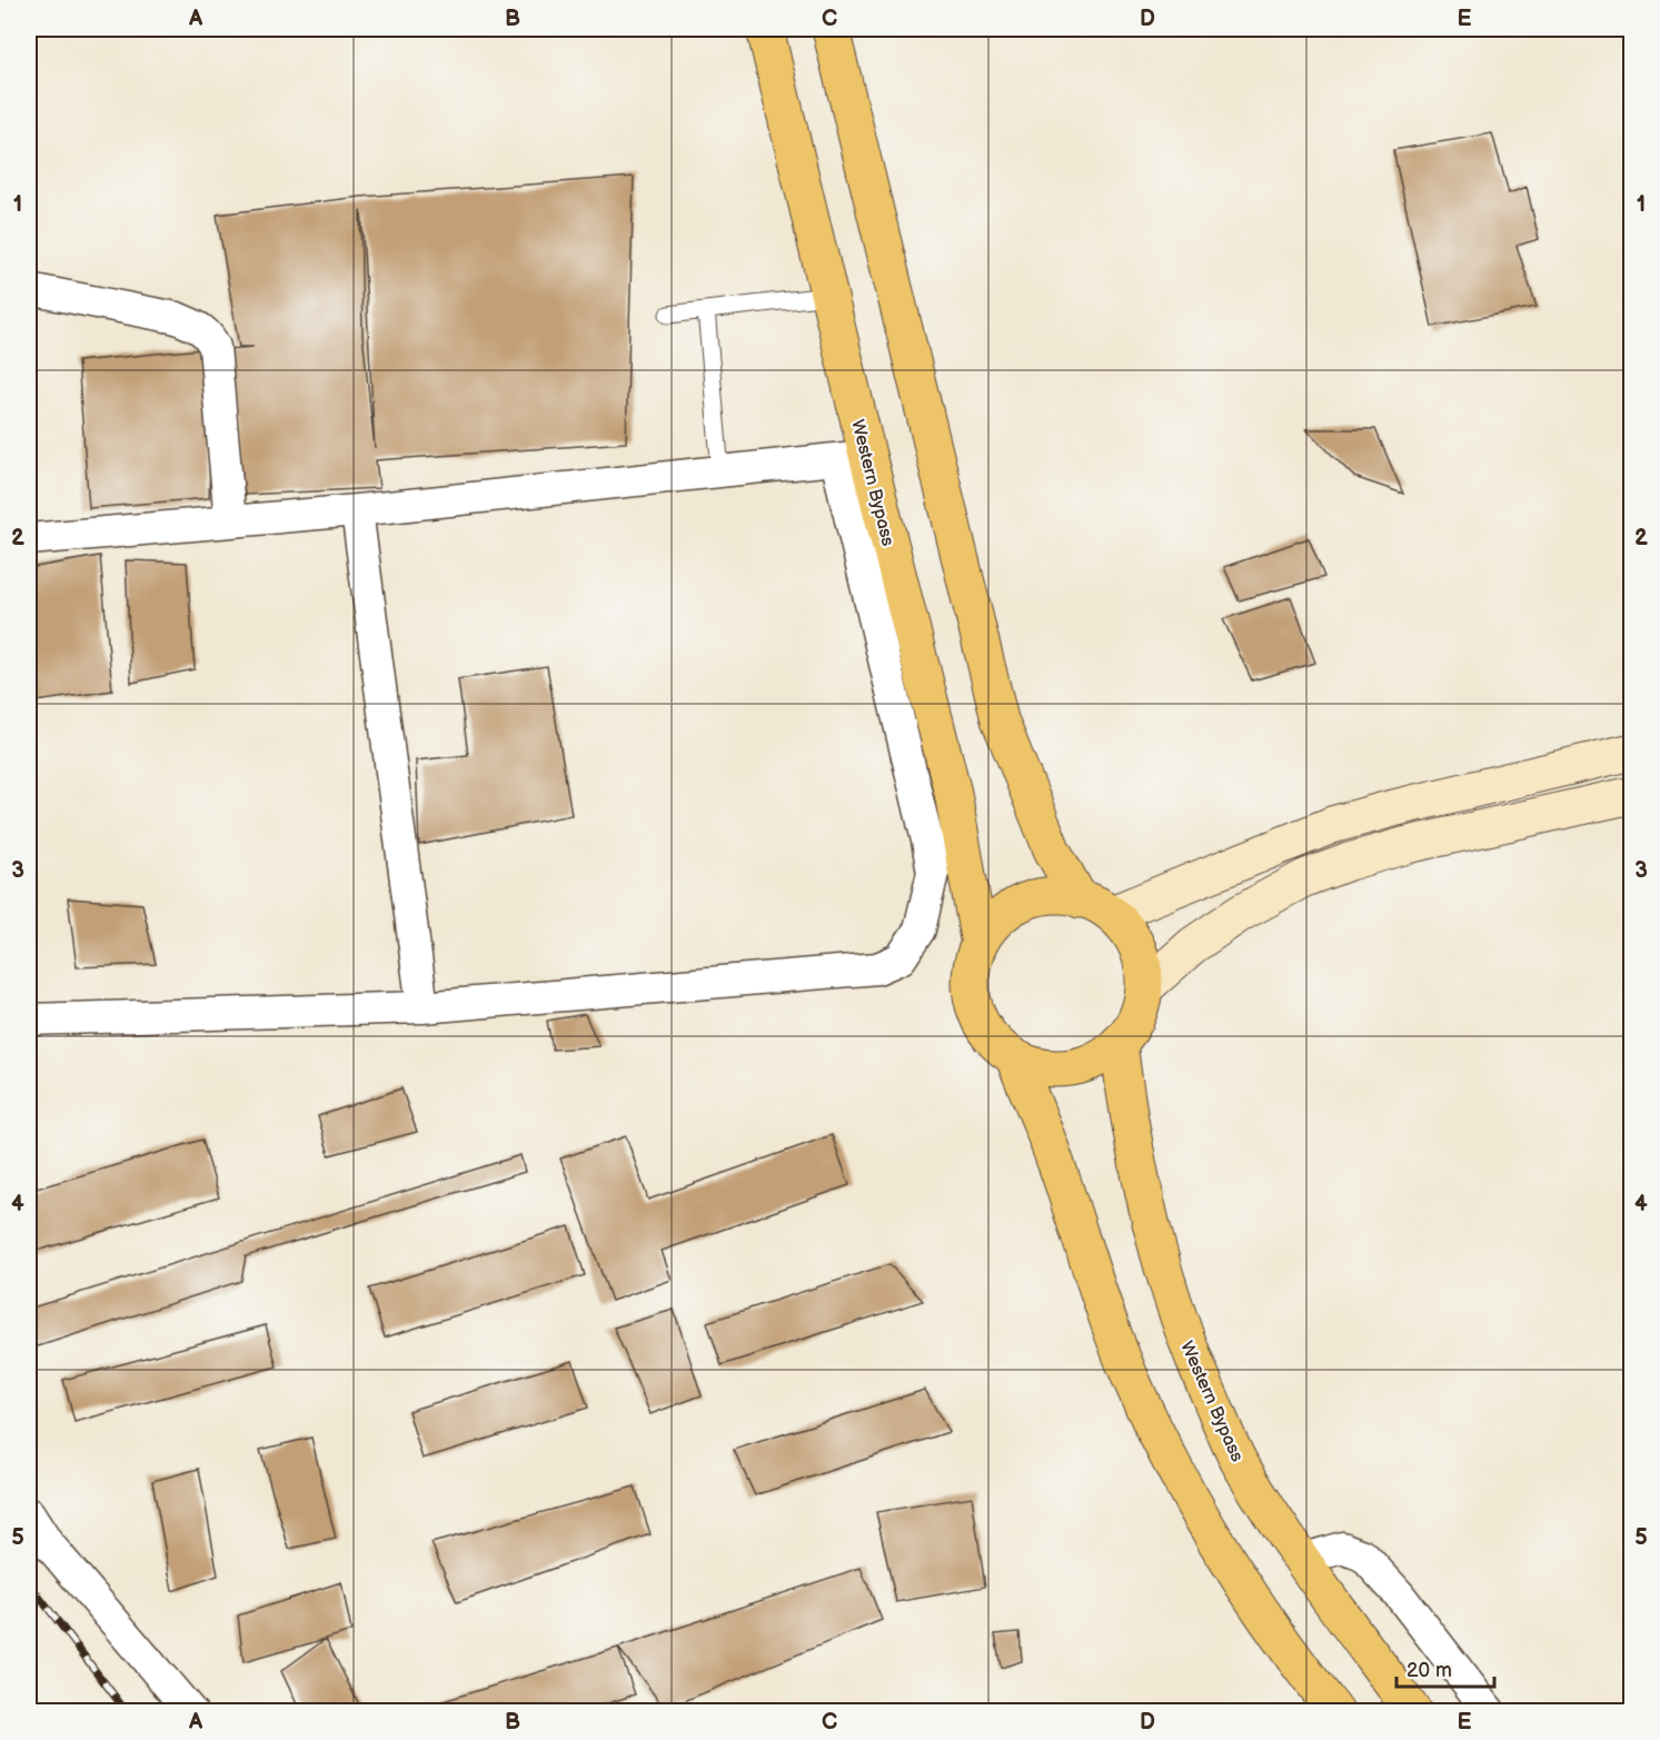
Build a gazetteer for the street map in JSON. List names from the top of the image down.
{
  "streets": {
    "main road": ["Western Bypass"]
  },
  "scale_bar": "20 m",
  "grid": {
    "columns": [
      "A",
      "B",
      "C",
      "D",
      "E"
    ],
    "rows": [
      "1",
      "2",
      "3",
      "4",
      "5"
    ]
  }
}
